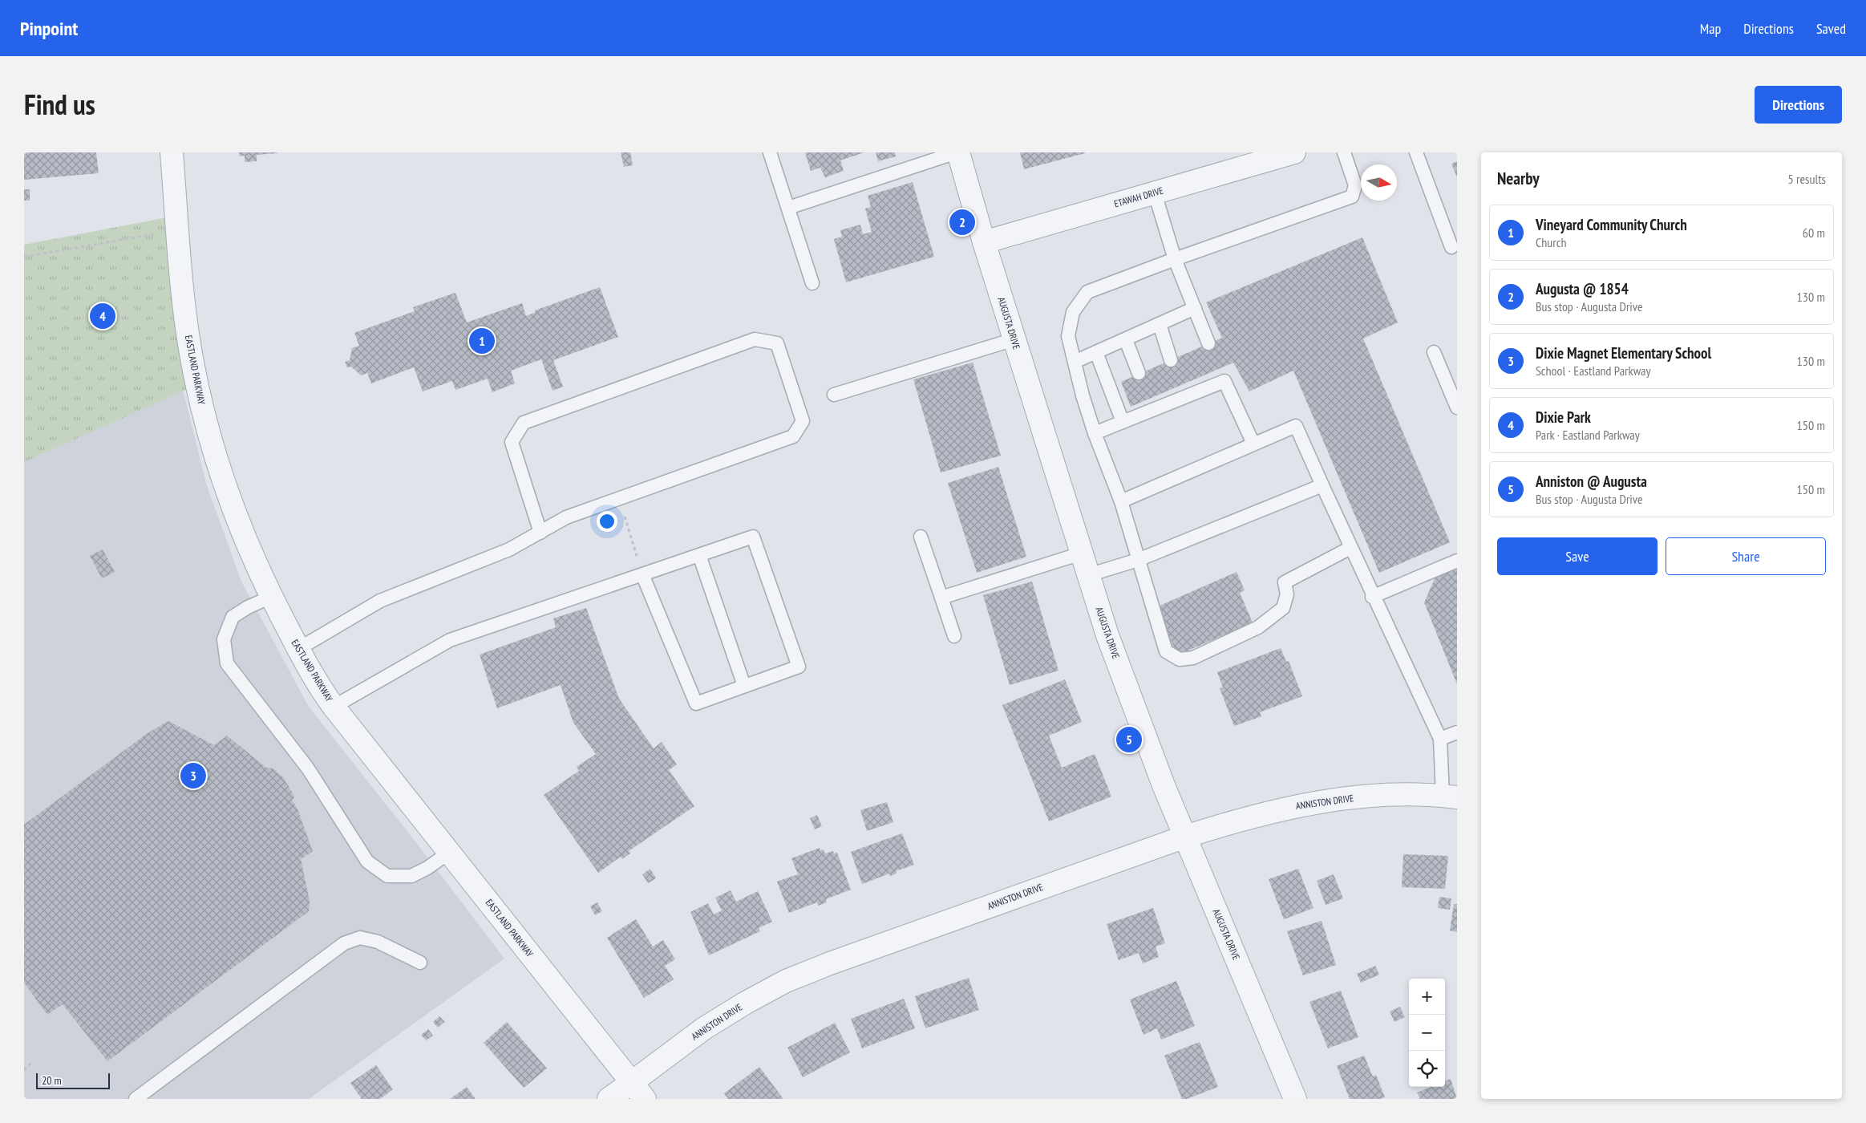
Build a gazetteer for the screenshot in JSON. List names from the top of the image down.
{
  "streets": {
    "street": [
      "ETAWAH DRIVE",
      "AUGUSTA DRIVE",
      "EASTLAND PARKWAY",
      "ANNISTON DRIVE"
    ]
  },
  "crossings": [
    ["ETAWAH DRIVE", "AUGUSTA DRIVE"],
    ["AUGUSTA DRIVE", "ANNISTON DRIVE"],
    ["EASTLAND PARKWAY", "ANNISTON DRIVE"]
  ],
  "scale_bar": "20 m",
  "north": "right",
  "page": {
    "header": "Pinpoint",
    "nav": ["Map", "Directions", "Saved"],
    "title": "Find us",
    "buttons": [
      "Directions",
      ["Save", "Share"]
    ],
    "heading": ["Nearby", "5 results"],
    "list": [
      {
        "mark": "1",
        "name": "Vineyard Community Church",
        "note": "Church",
        "value": "60 m"
      },
      {
        "mark": "2",
        "name": "Augusta @ 1854",
        "note": "Bus stop · Augusta Drive",
        "value": "130 m"
      },
      {
        "mark": "3",
        "name": "Dixie Magnet Elementary School",
        "note": "School · Eastland Parkway",
        "value": "130 m"
      },
      {
        "mark": "4",
        "name": "Dixie Park",
        "note": "Park · Eastland Parkway",
        "value": "150 m"
      },
      {
        "mark": "5",
        "name": "Anniston @ Augusta",
        "note": "Bus stop · Augusta Drive",
        "value": "150 m"
      }
    ],
    "pins": [
      "2",
      "4",
      "1",
      "5",
      "3"
    ],
    "map_buttons": ["+", "−"],
    "scale": "20 m"
  }
}
